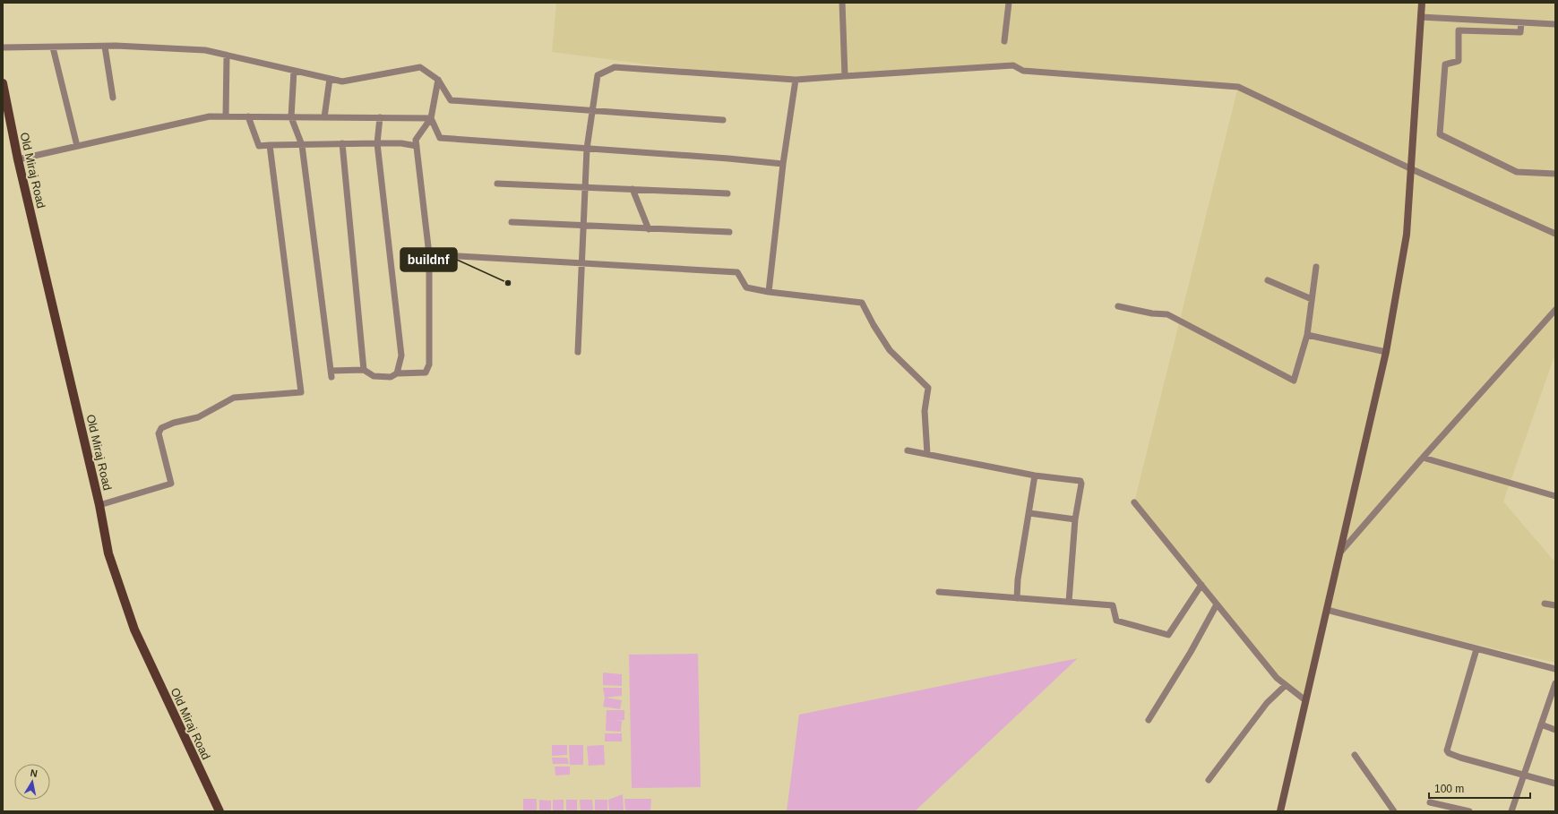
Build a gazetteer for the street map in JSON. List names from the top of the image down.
{
  "streets": {
    "main road": ["Old Miraj Road"]
  },
  "places": ["buildnf"],
  "scale_bar": "100 m",
  "north": "top"
}
